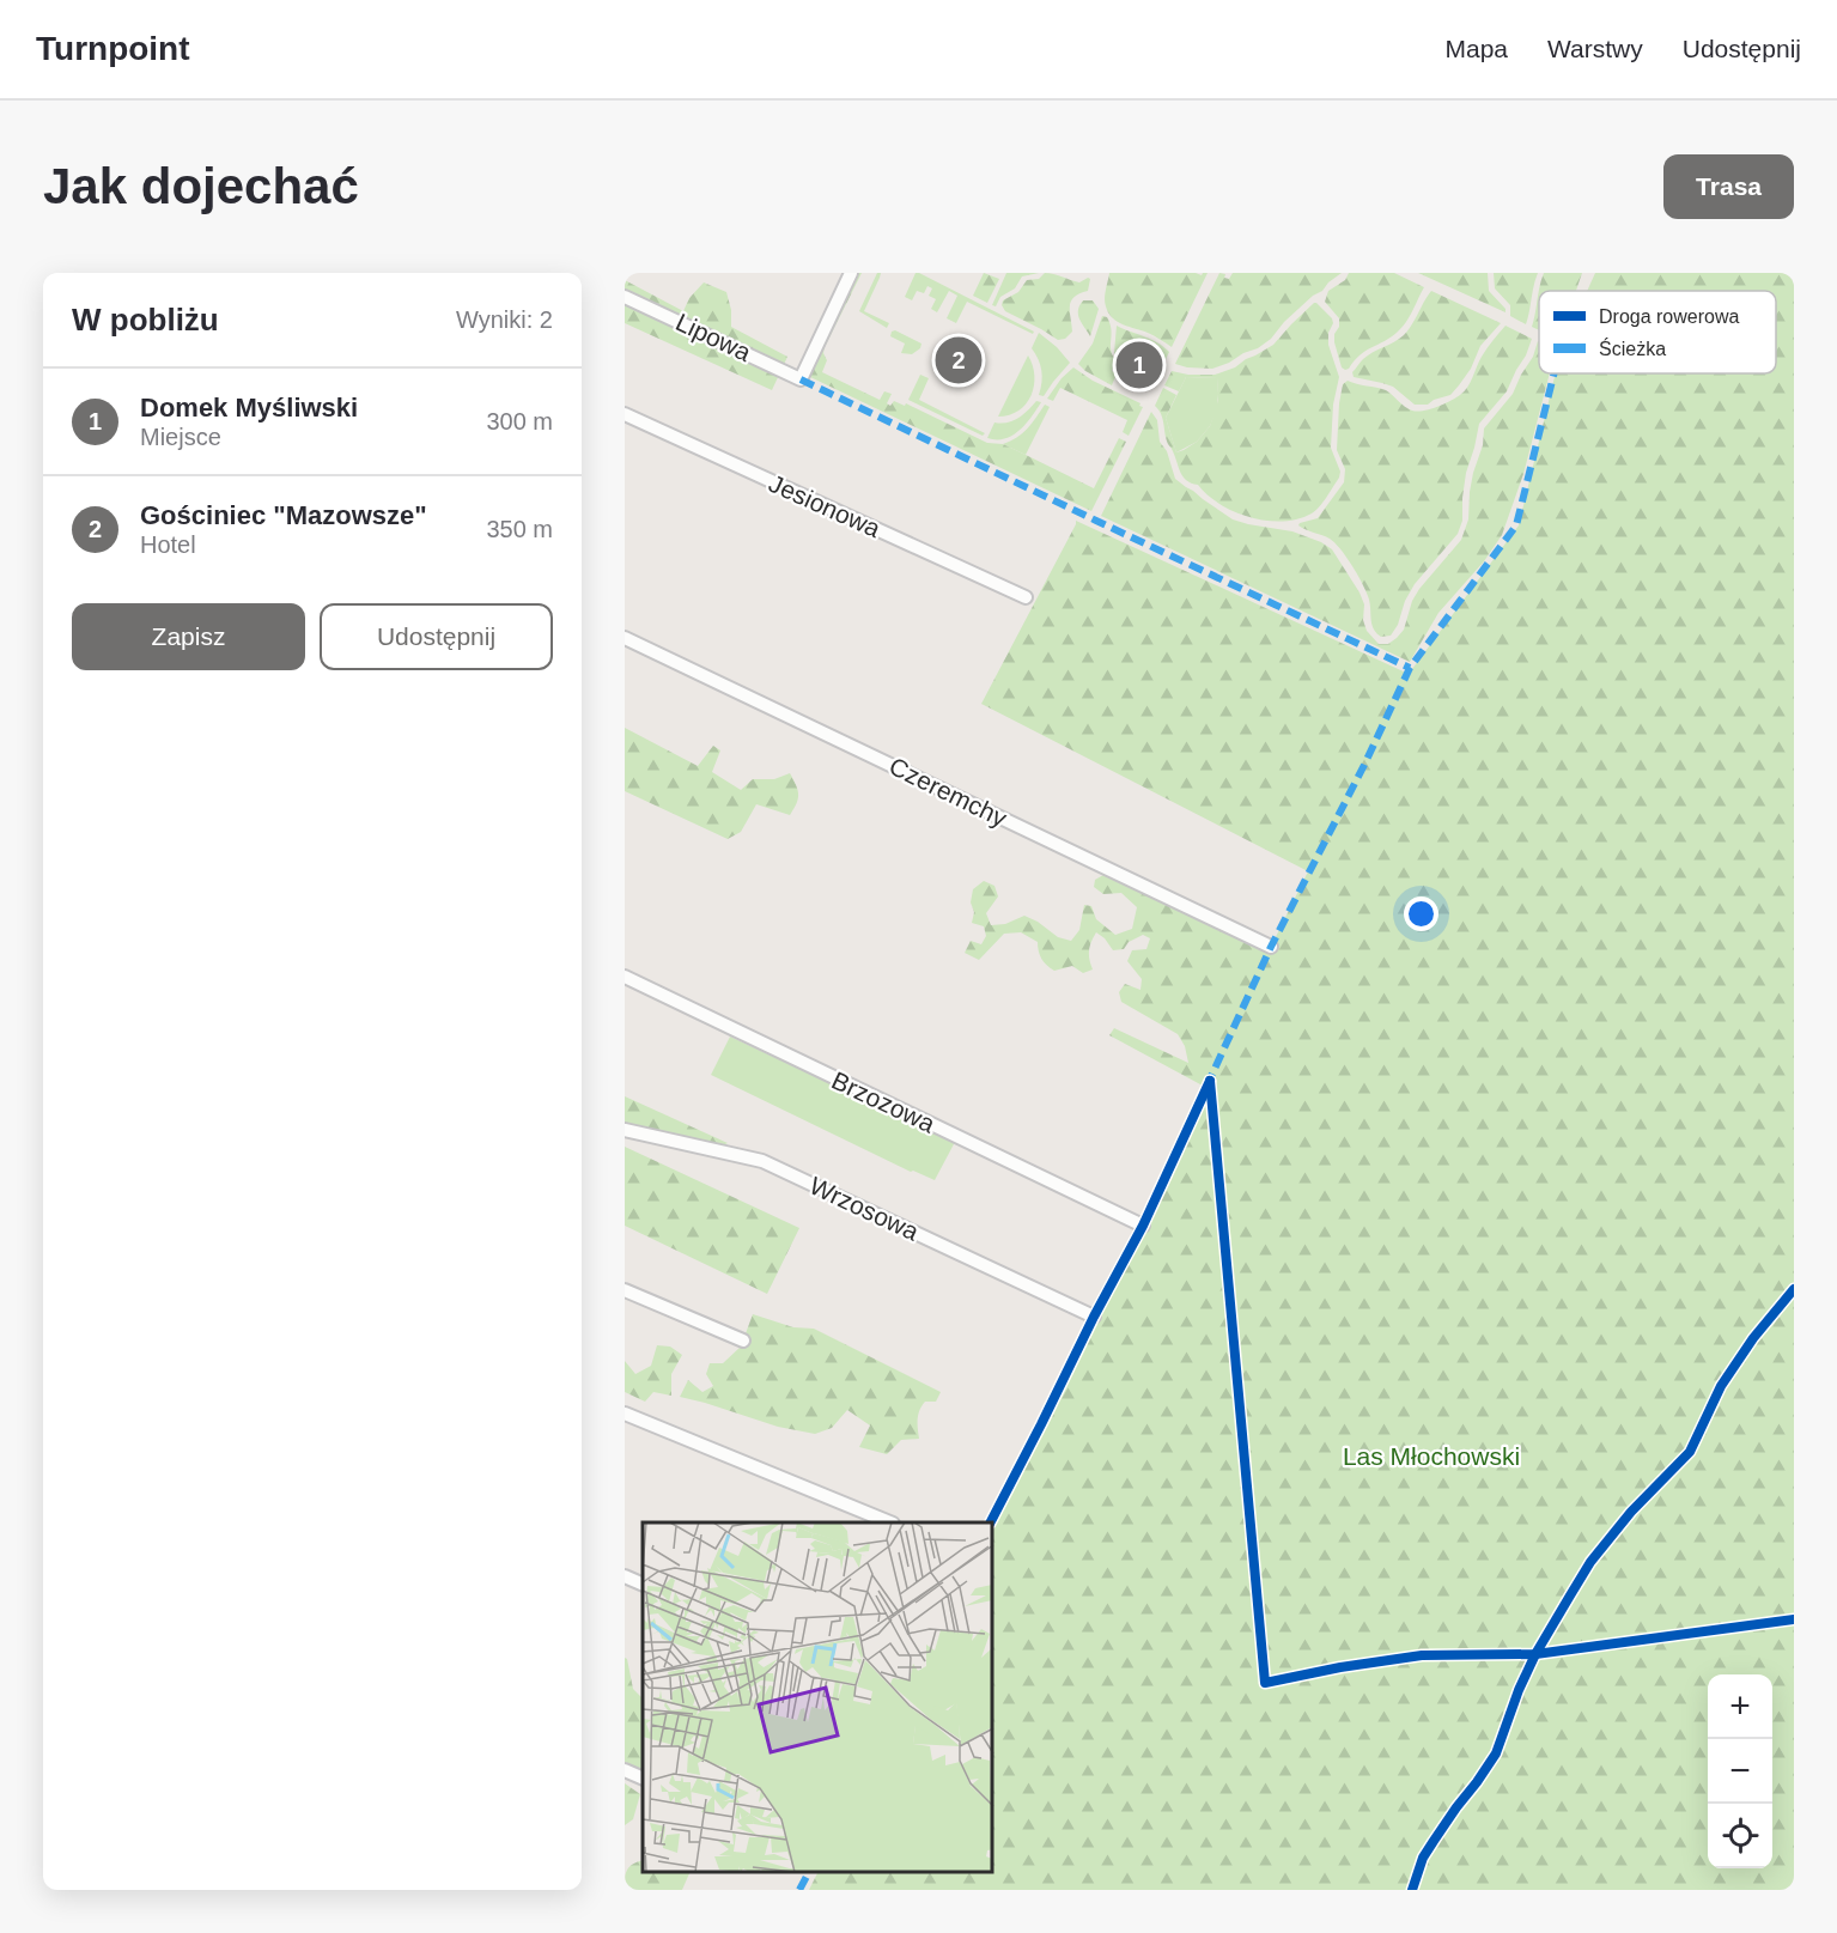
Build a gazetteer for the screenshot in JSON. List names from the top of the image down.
{
  "streets": {
    "street": [
      "Lipowa",
      "Jesionowa",
      "Czeremchy",
      "Brzozowa",
      "Wrzosowa"
    ]
  },
  "parks": ["Las Młochowski"],
  "legend": ["Droga rowerowa", "Ścieżka"],
  "page": {
    "header": "Turnpoint",
    "nav": ["Mapa", "Warstwy", "Udostępnij"],
    "buttons": [
      "Trasa",
      ["Zapisz", "Udostępnij"]
    ],
    "title": "Jak dojechać",
    "heading": ["W pobliżu", "Wyniki: 2"],
    "pins": ["2", "1"],
    "list": [
      {
        "mark": "1",
        "name": "Domek Myśliwski",
        "note": "Miejsce",
        "value": "300 m"
      },
      {
        "mark": "2",
        "name": "Gościniec \"Mazowsze\"",
        "note": "Hotel",
        "value": "350 m"
      }
    ],
    "map_buttons": ["+", "−"]
  }
}
